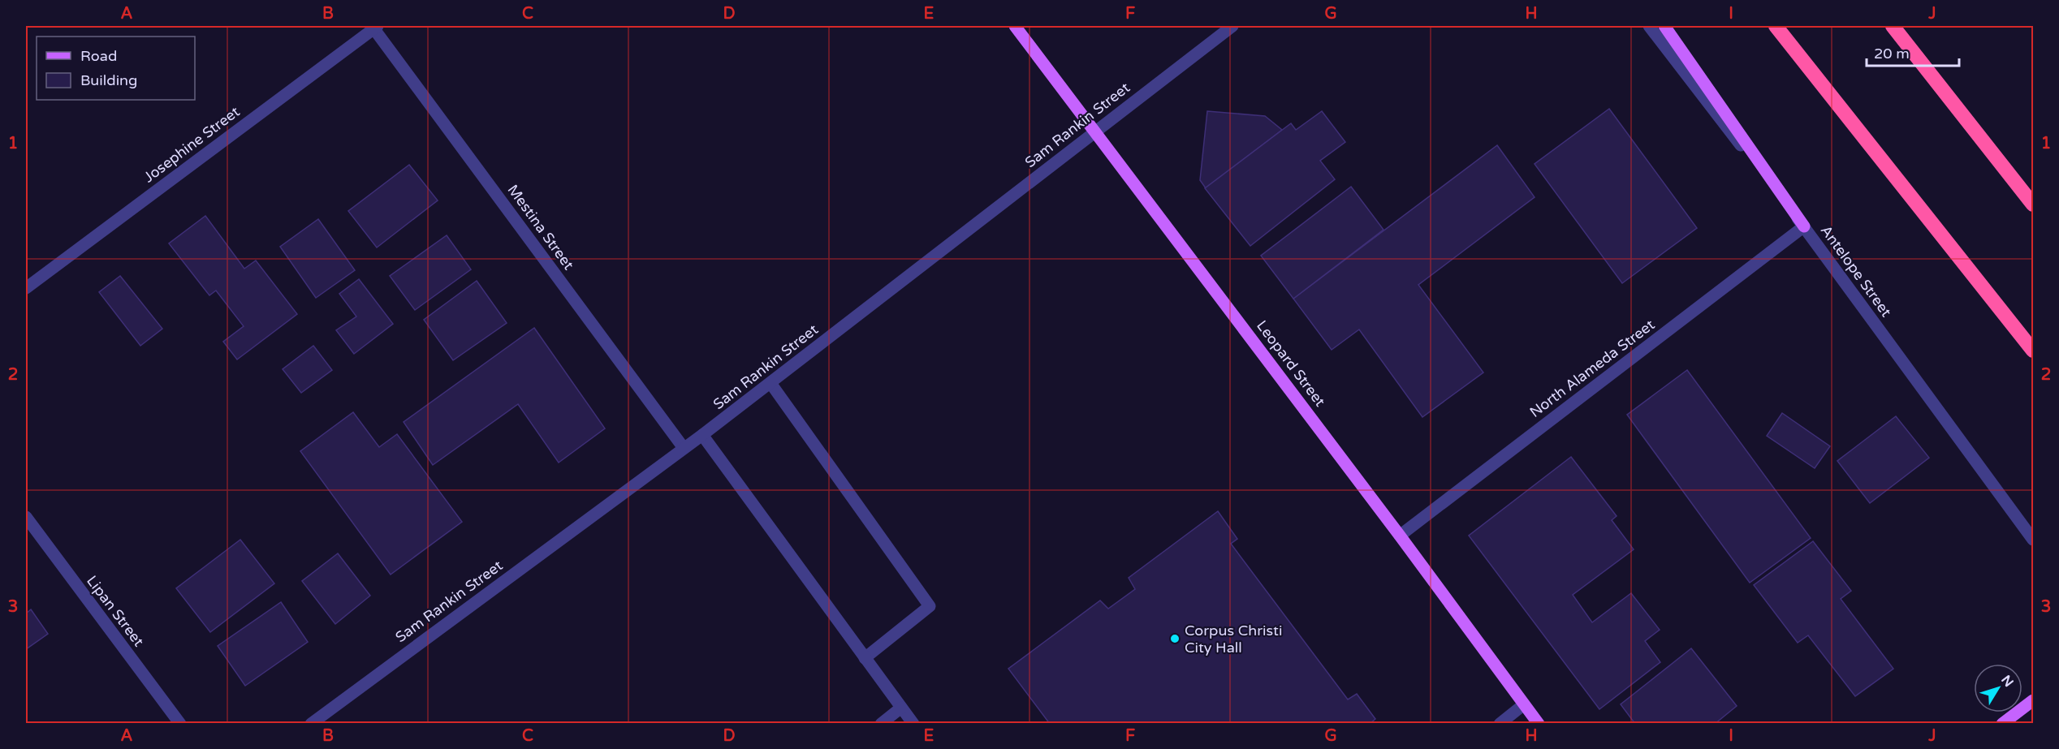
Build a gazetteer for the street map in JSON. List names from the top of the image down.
{
  "streets": {
    "main road": ["Leopard Street"],
    "street": [
      "Sam Rankin Street",
      "Josephine Street",
      "Mestina Street",
      "Antelope Street",
      "North Alameda Street",
      "Lipan Street"
    ]
  },
  "crossings": [
    ["Sam Rankin Street", "Mestina Street"],
    ["Sam Rankin Street", "Leopard Street"],
    ["Josephine Street", "Mestina Street"],
    ["Antelope Street", "North Alameda Street"],
    ["Leopard Street", "North Alameda Street"]
  ],
  "places": ["Corpus Christi City Hall"],
  "legend": ["Road", "Building"],
  "scale_bar": "20 m",
  "north": "top right",
  "grid": {
    "columns": [
      "A",
      "B",
      "C",
      "D",
      "E",
      "F",
      "G",
      "H",
      "I",
      "J"
    ],
    "rows": ["1", "2", "3"]
  }
}
